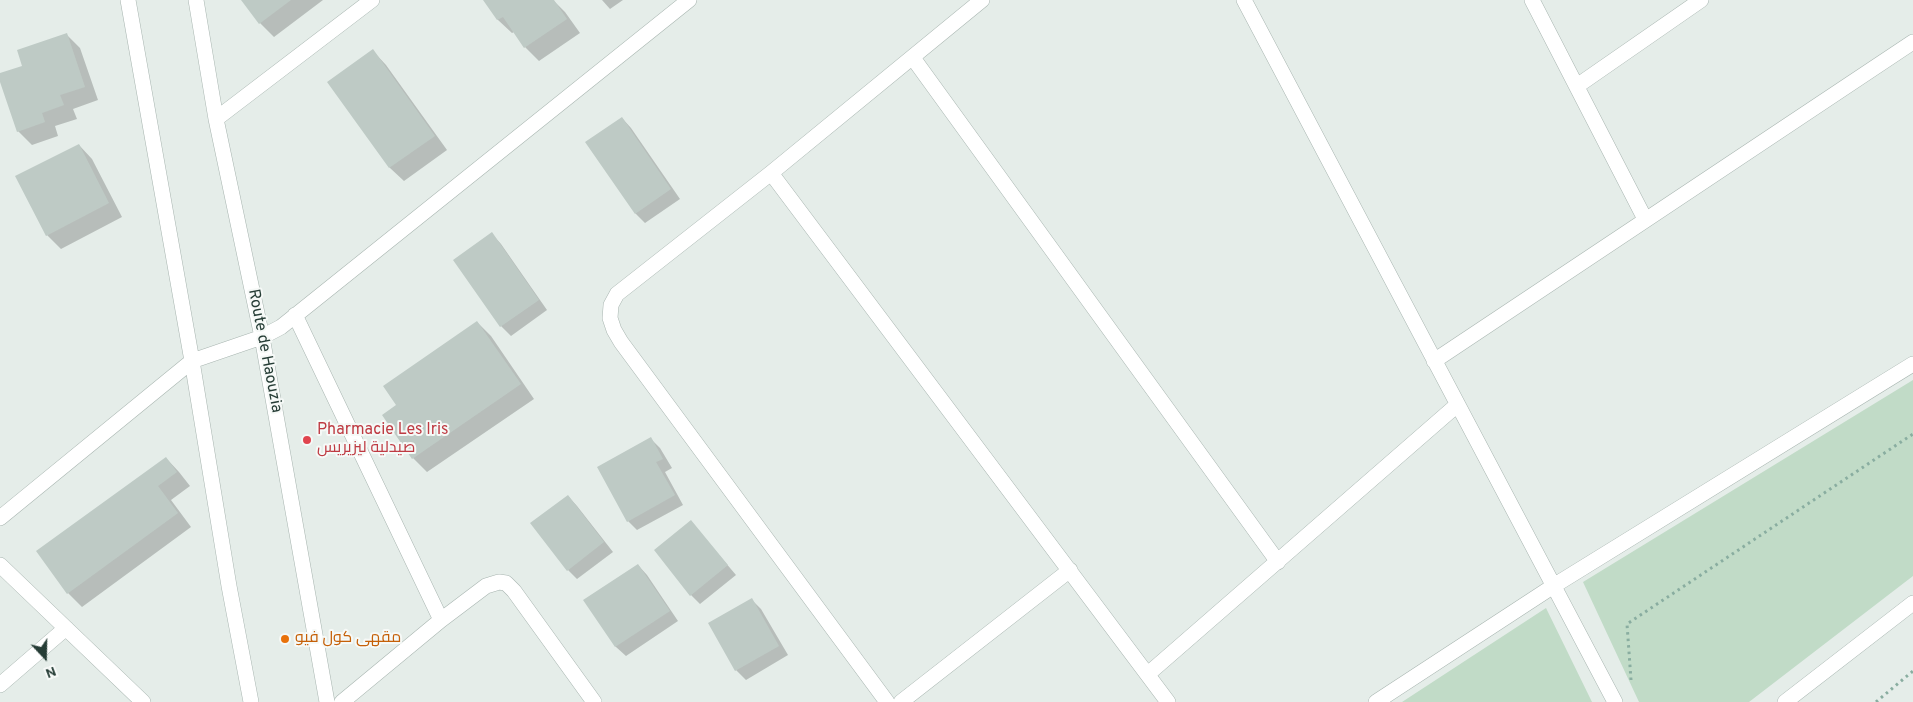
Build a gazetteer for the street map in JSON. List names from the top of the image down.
{
  "streets": {
    "street": ["Route de Haouzia"]
  },
  "places": ["Pharmacie Les Iris صيدلية ليزيريس", "مقهى كول فيو"],
  "north": "bottom"
}
